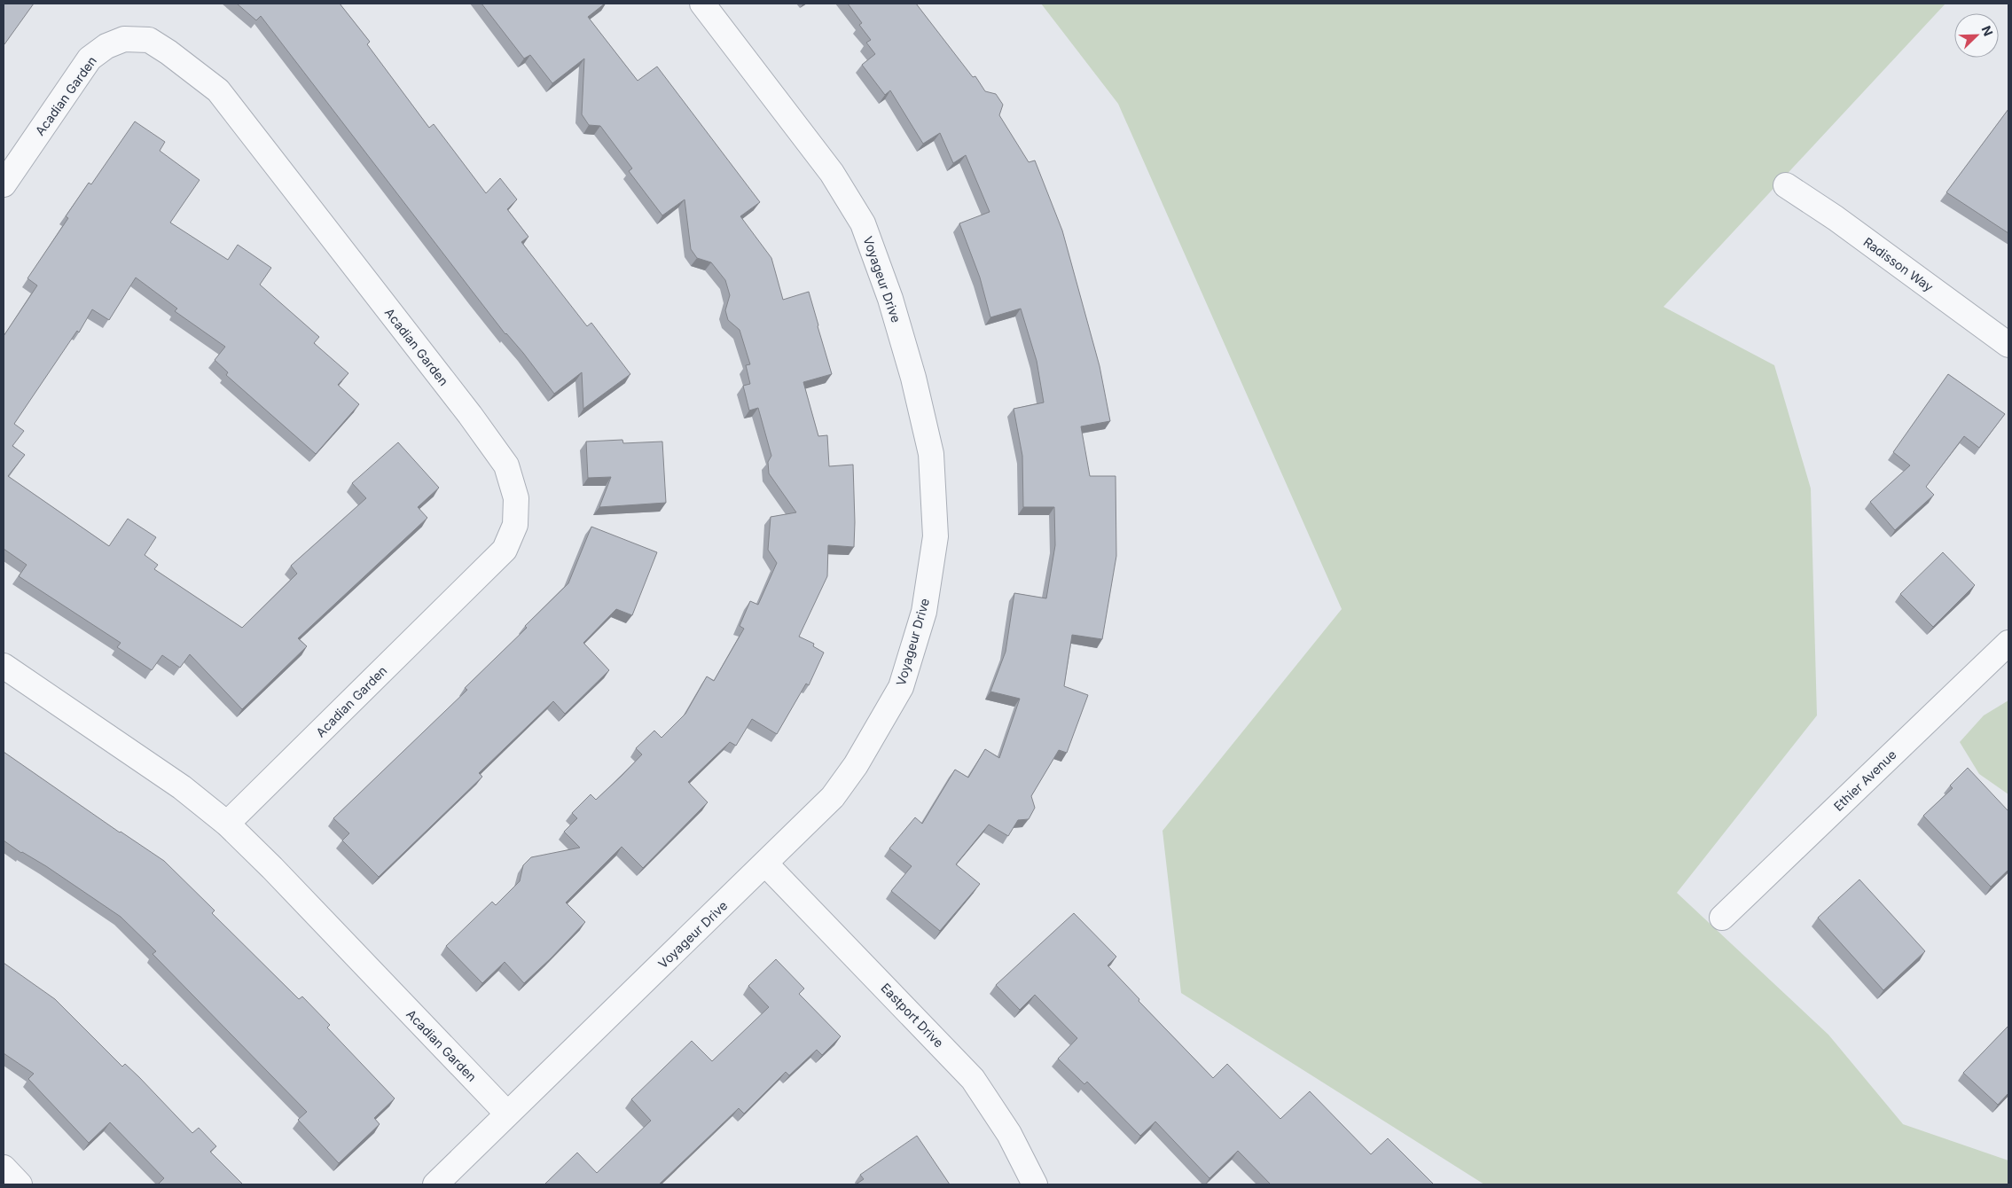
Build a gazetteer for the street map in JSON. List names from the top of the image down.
{
  "streets": {
    "street": [
      "Acadian Garden",
      "Radisson Way",
      "Voyageur Drive",
      "Ethier Avenue",
      "Eastport Drive"
    ]
  },
  "crossings": [
    ["Acadian Garden", "Voyageur Drive"],
    ["Voyageur Drive", "Eastport Drive"]
  ],
  "north": "top right"
}
